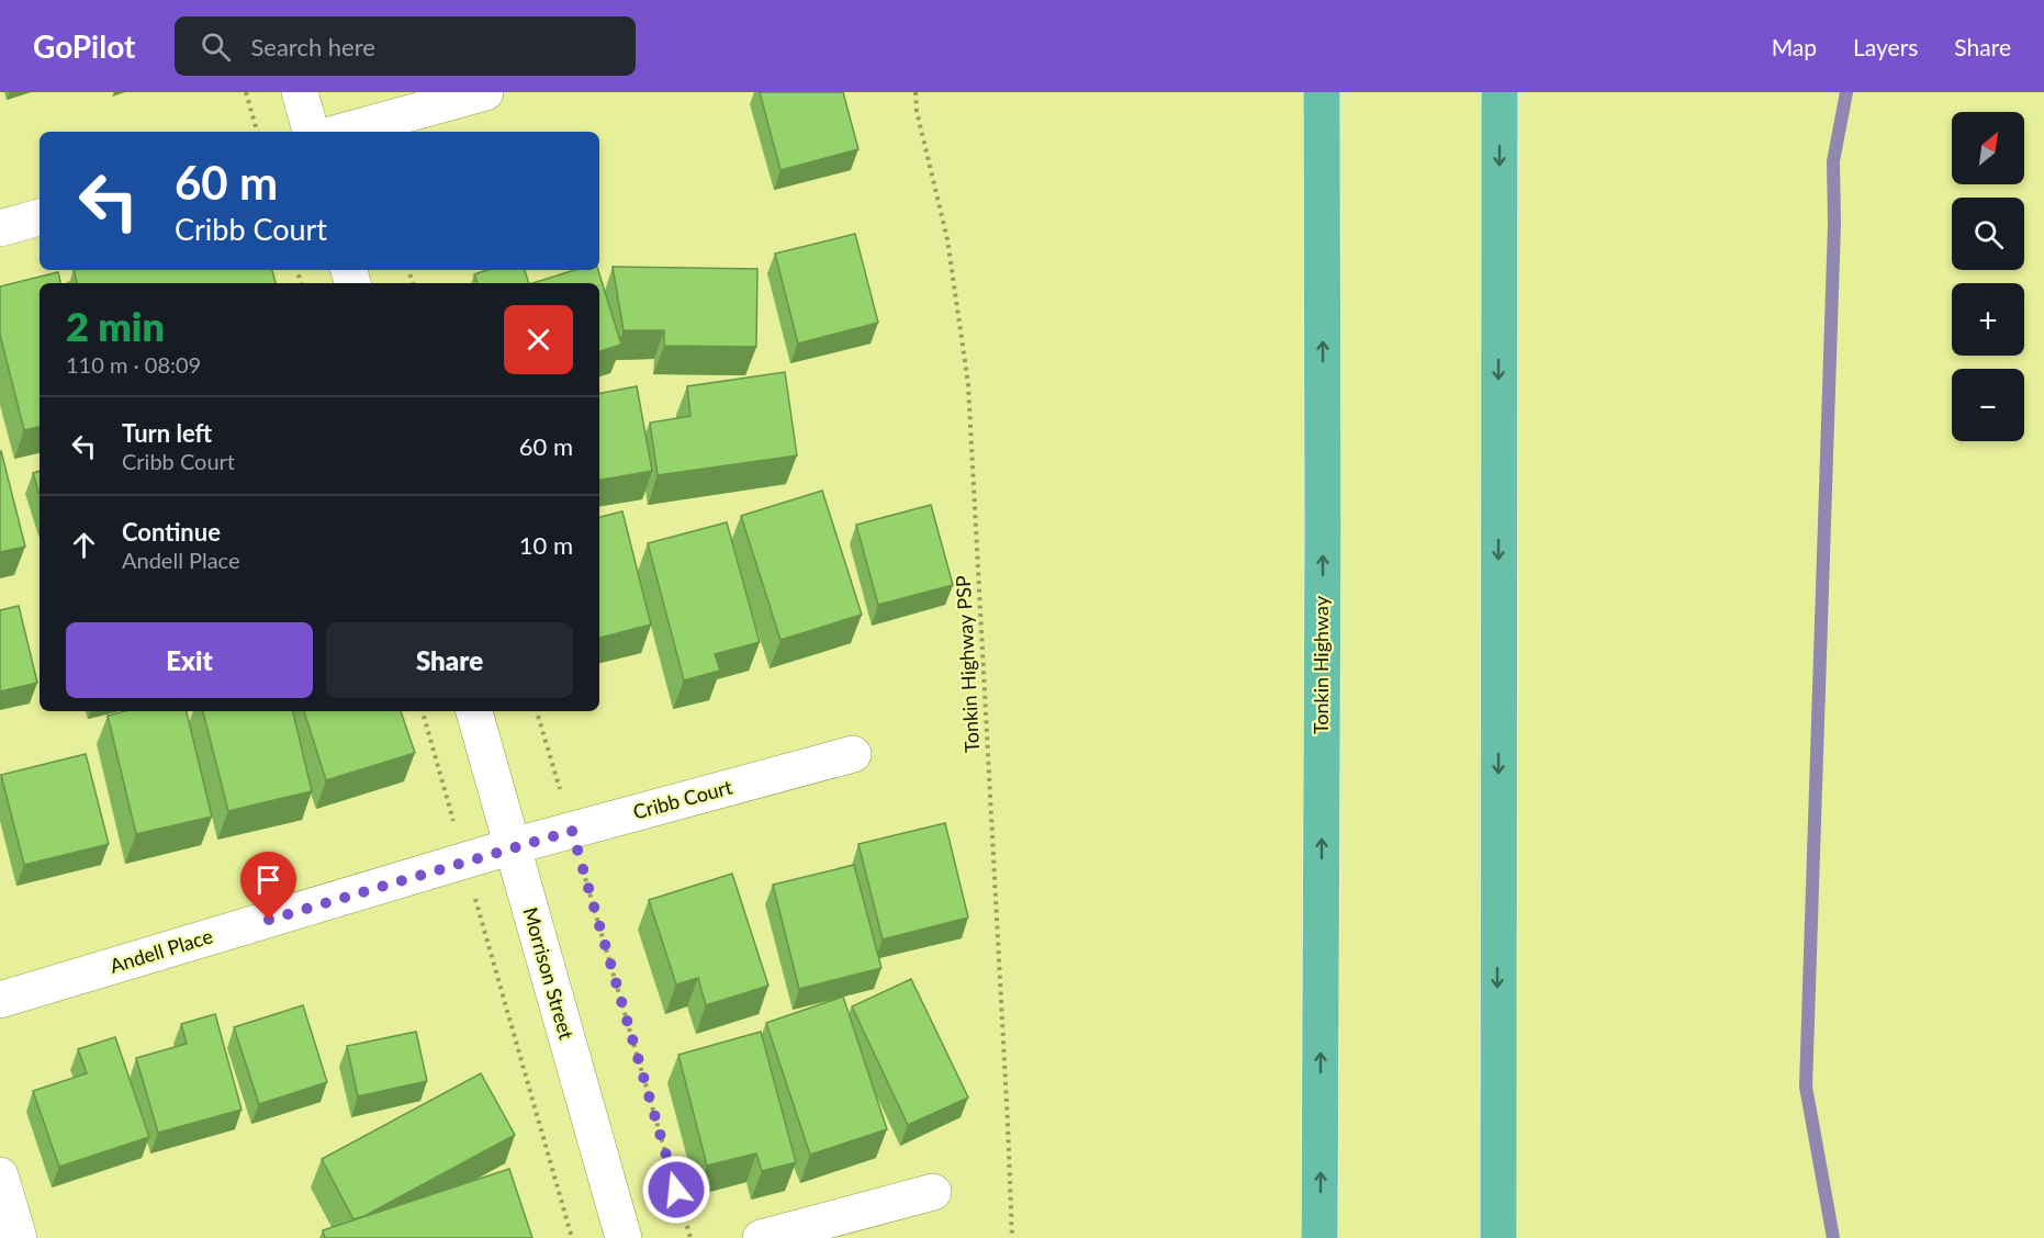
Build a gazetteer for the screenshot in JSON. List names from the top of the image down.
{
  "streets": {
    "highway": ["Tonkin Highway"],
    "street": ["Cribb Court", "Andell Place", "Morrison Street"],
    "path": ["Tonkin Highway PSP"]
  },
  "crossings": [
    ["Cribb Court", "Andell Place"],
    ["Cribb Court", "Morrison Street"],
    ["Andell Place", "Morrison Street"]
  ],
  "north": "top right",
  "page": {
    "header": "GoPilot",
    "search": "Search here",
    "nav": ["Map", "Layers", "Share"],
    "map_buttons": ["+", "−"],
    "turn": ["60 m", "Cribb Court"],
    "heading": ["2 min", "110 m · 08:09"],
    "list": [
      {
        "name": "Turn left",
        "note": "Cribb Court",
        "value": "60 m"
      },
      {
        "name": "Continue",
        "note": "Andell Place",
        "value": "10 m"
      }
    ],
    "buttons": ["Exit", "Share"]
  }
}
